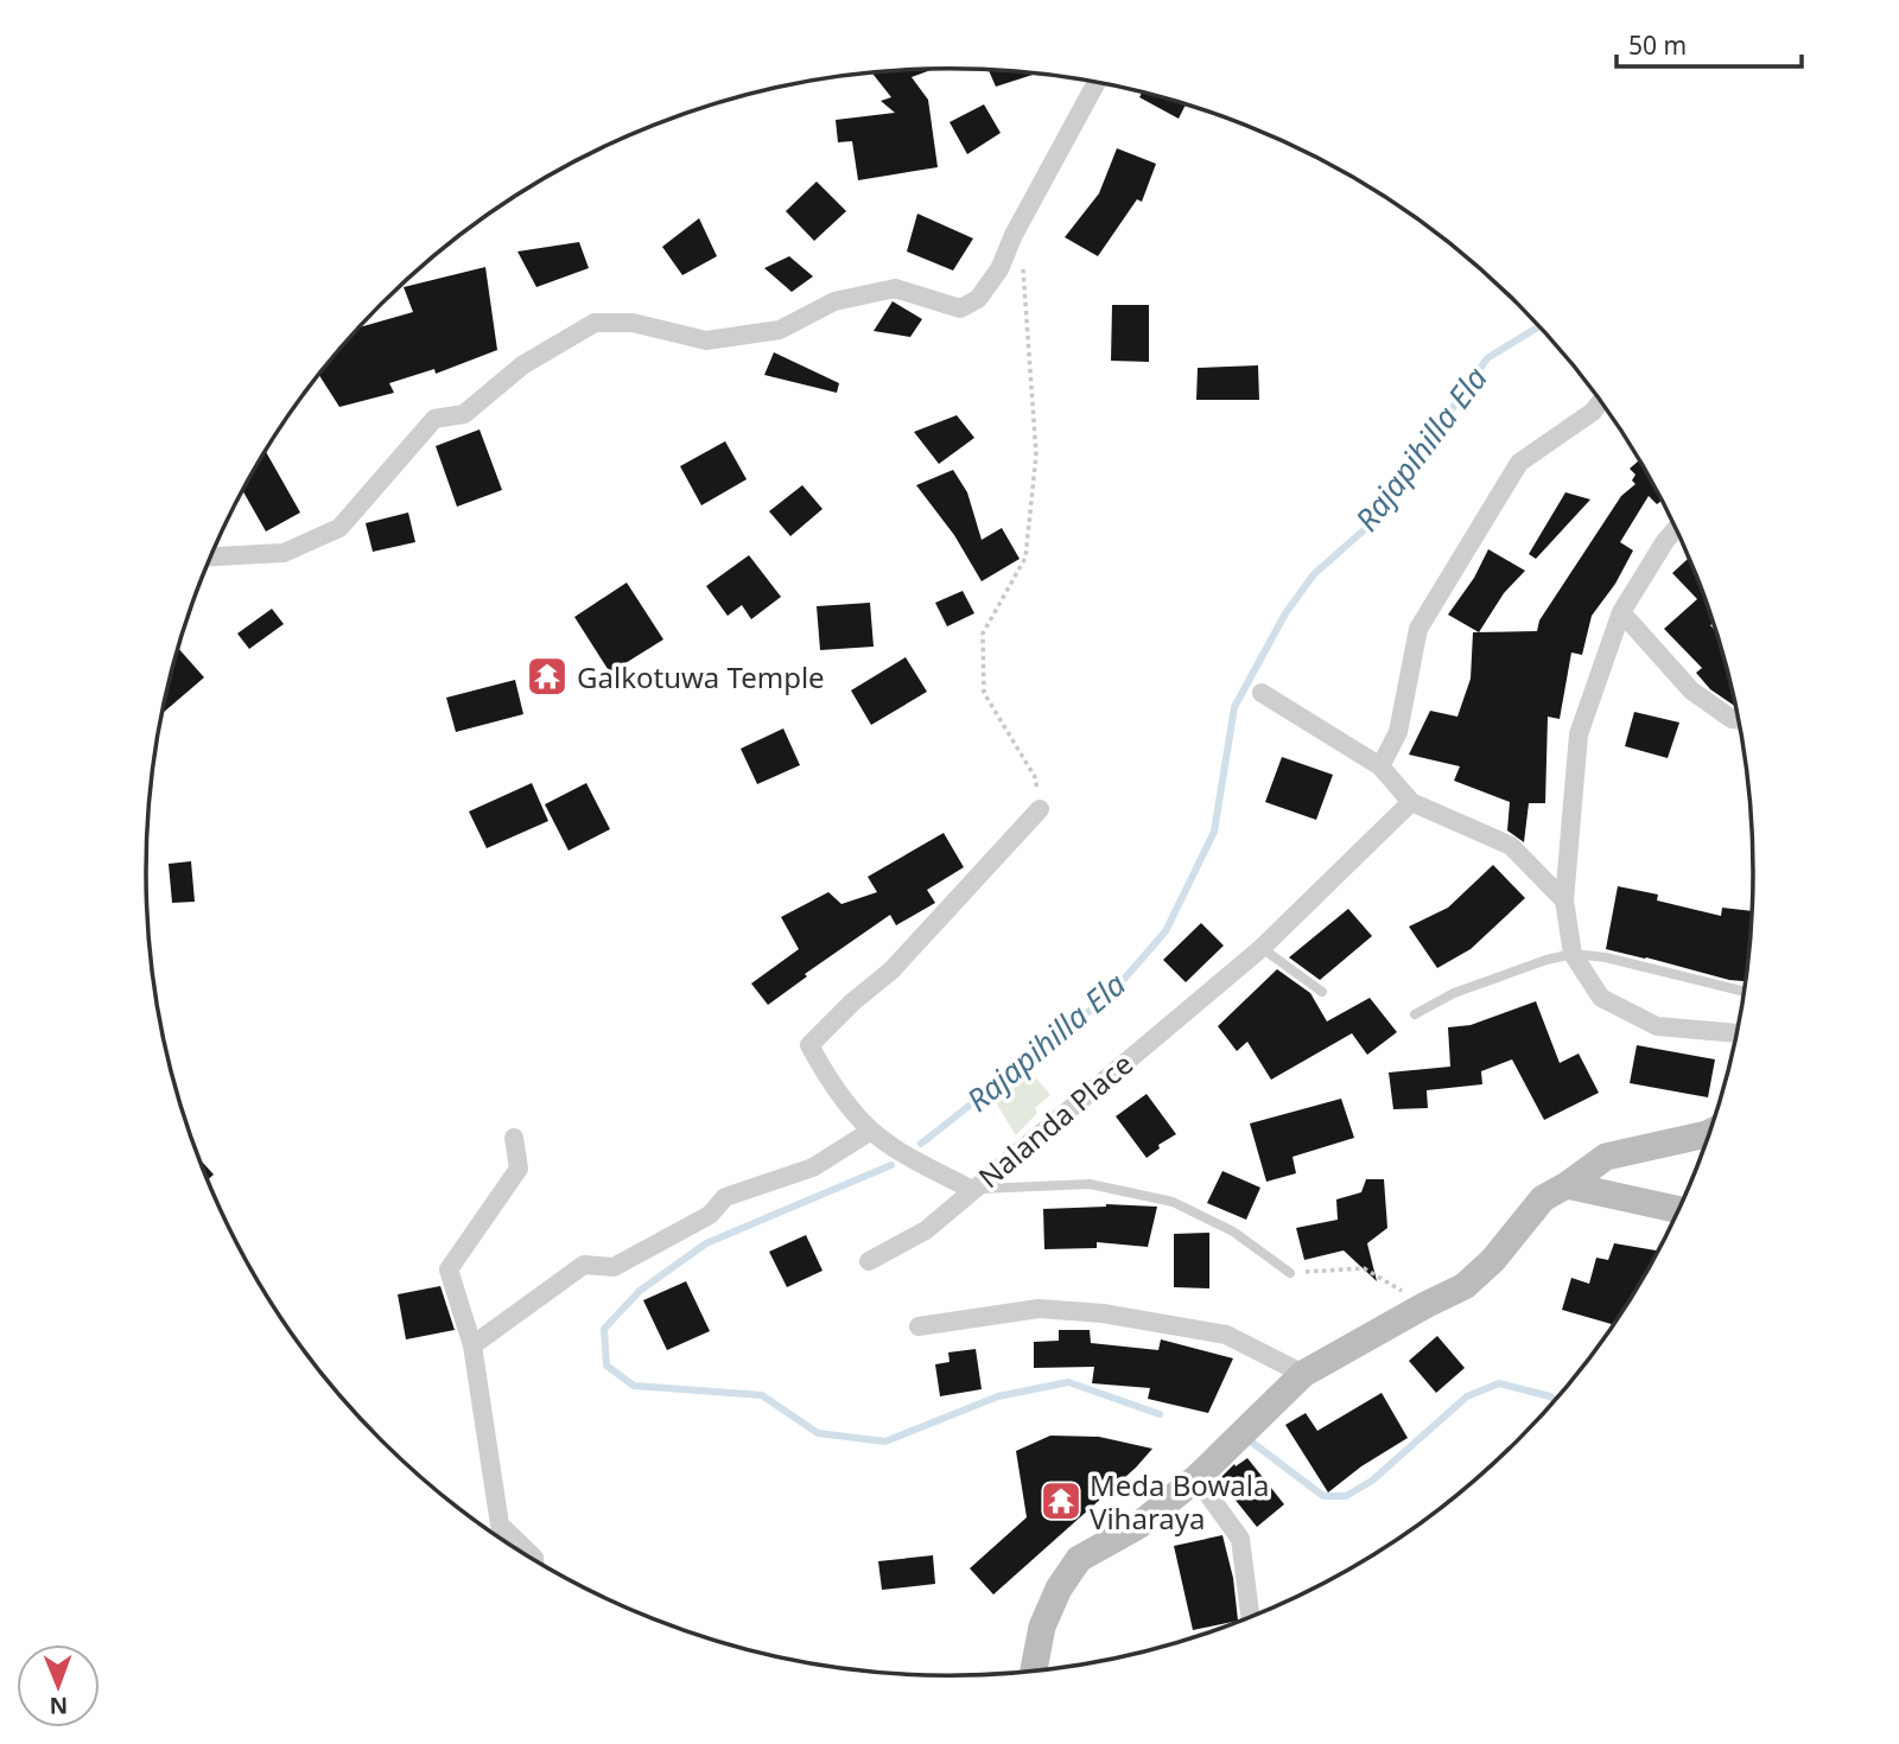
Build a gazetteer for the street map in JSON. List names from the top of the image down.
{
  "streets": {
    "street": ["Nalanda Place"]
  },
  "water": ["Rajapihilla Ela"],
  "places": {
    "temple": ["Galkotuwa Temple", "Meda Bowala Viharaya"]
  },
  "scale_bar": "50 m",
  "north": "bottom"
}
